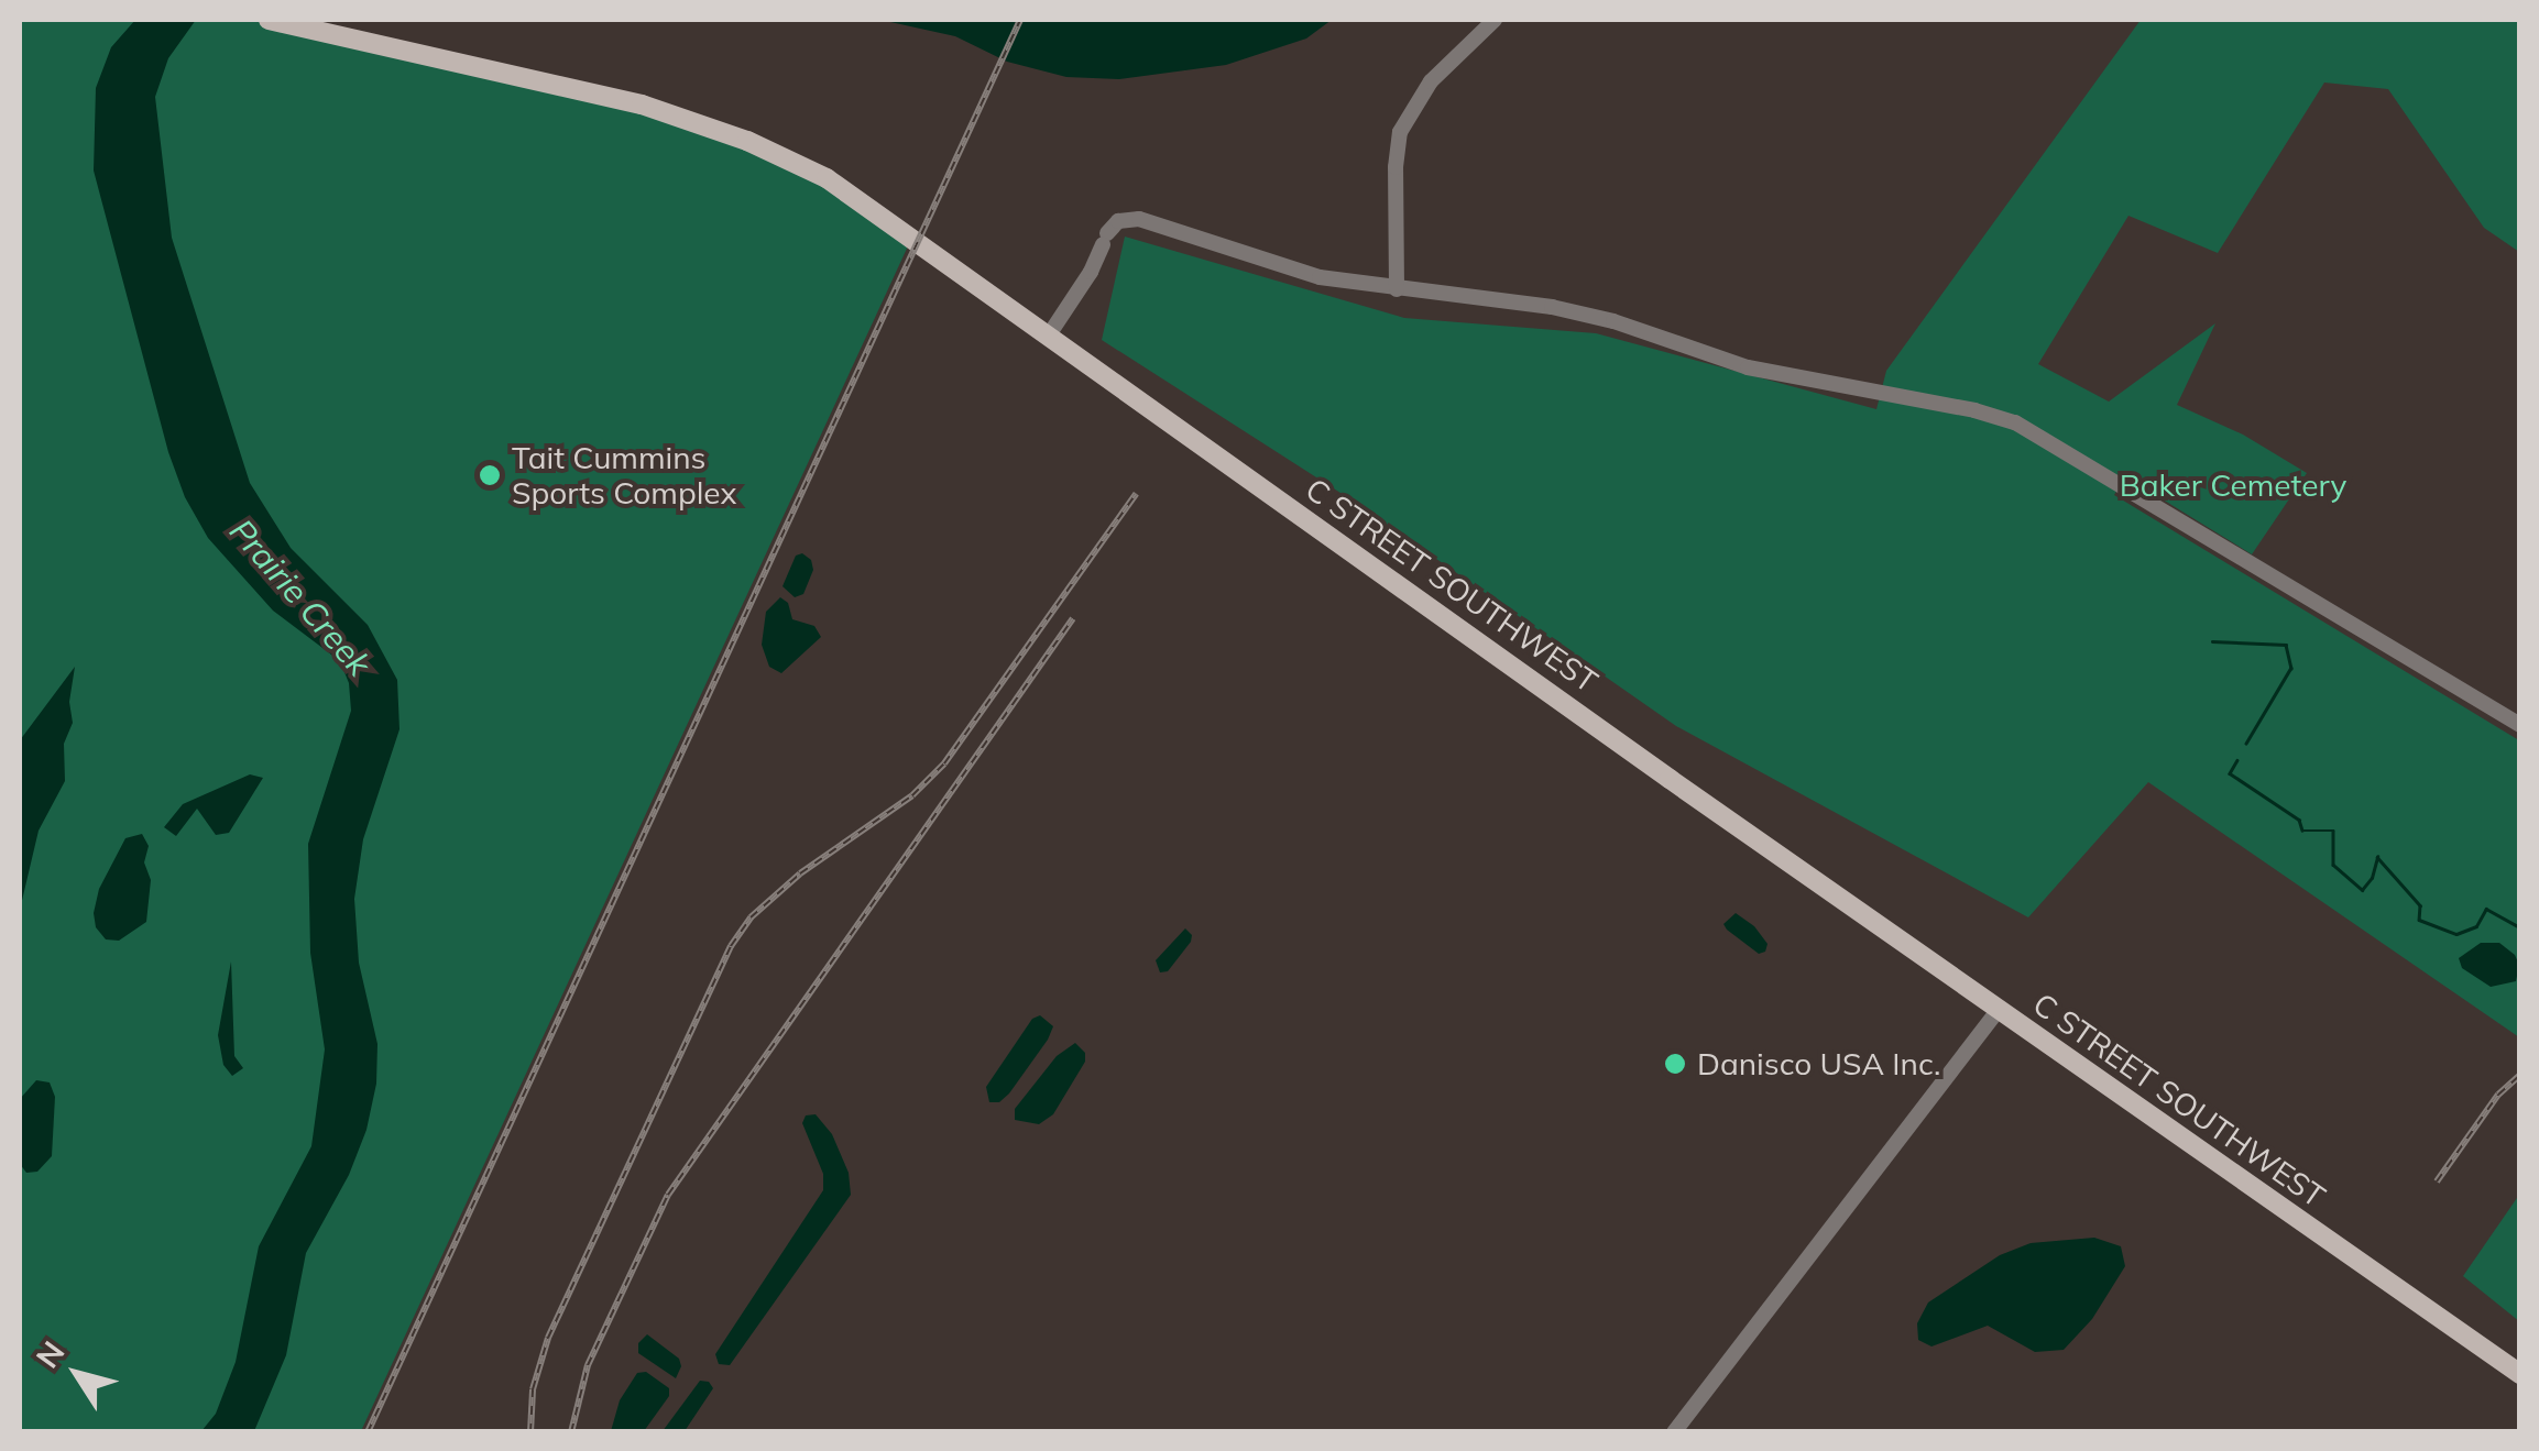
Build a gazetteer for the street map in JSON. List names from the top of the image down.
{
  "streets": {
    "main road": ["C STREET SOUTHWEST"]
  },
  "water": ["Prairie Creek"],
  "parks": ["Baker Cemetery"],
  "places": ["Tait Cummins Sports Complex", "Danisco USA Inc."],
  "north": "top left"
}
